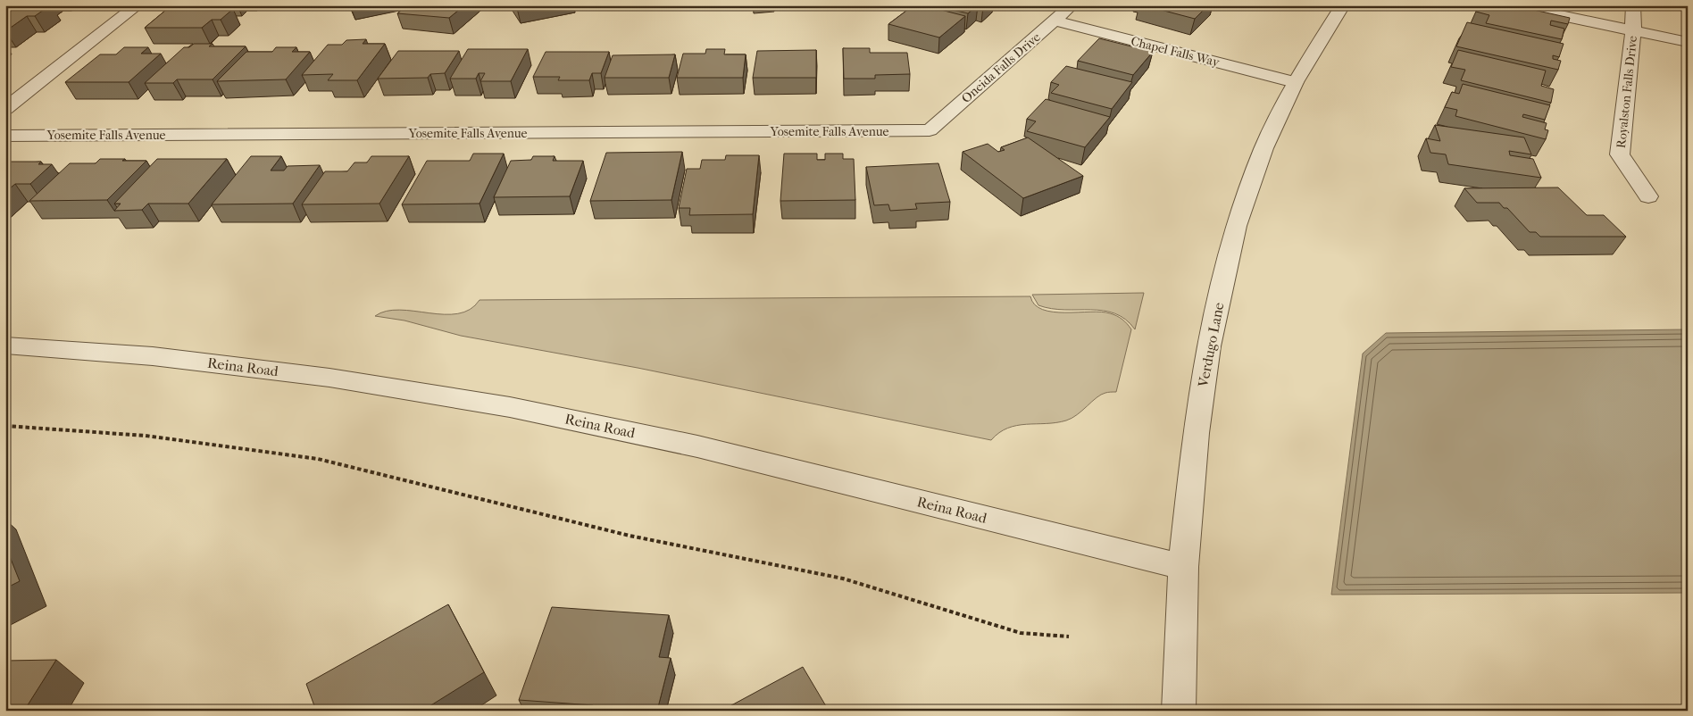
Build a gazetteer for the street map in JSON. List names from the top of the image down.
{
  "streets": {
    "street": [
      "Chapel Falls Way",
      "Oneida Falls Drive",
      "Royalston Falls Drive",
      "Yosemite Falls Avenue",
      "Verdugo Lane",
      "Reina Road"
    ]
  },
  "crossings": [
    ["Chapel Falls Way", "Oneida Falls Drive"],
    ["Chapel Falls Way", "Verdugo Lane"],
    ["Oneida Falls Drive", "Yosemite Falls Avenue"],
    ["Verdugo Lane", "Reina Road"]
  ]
}
